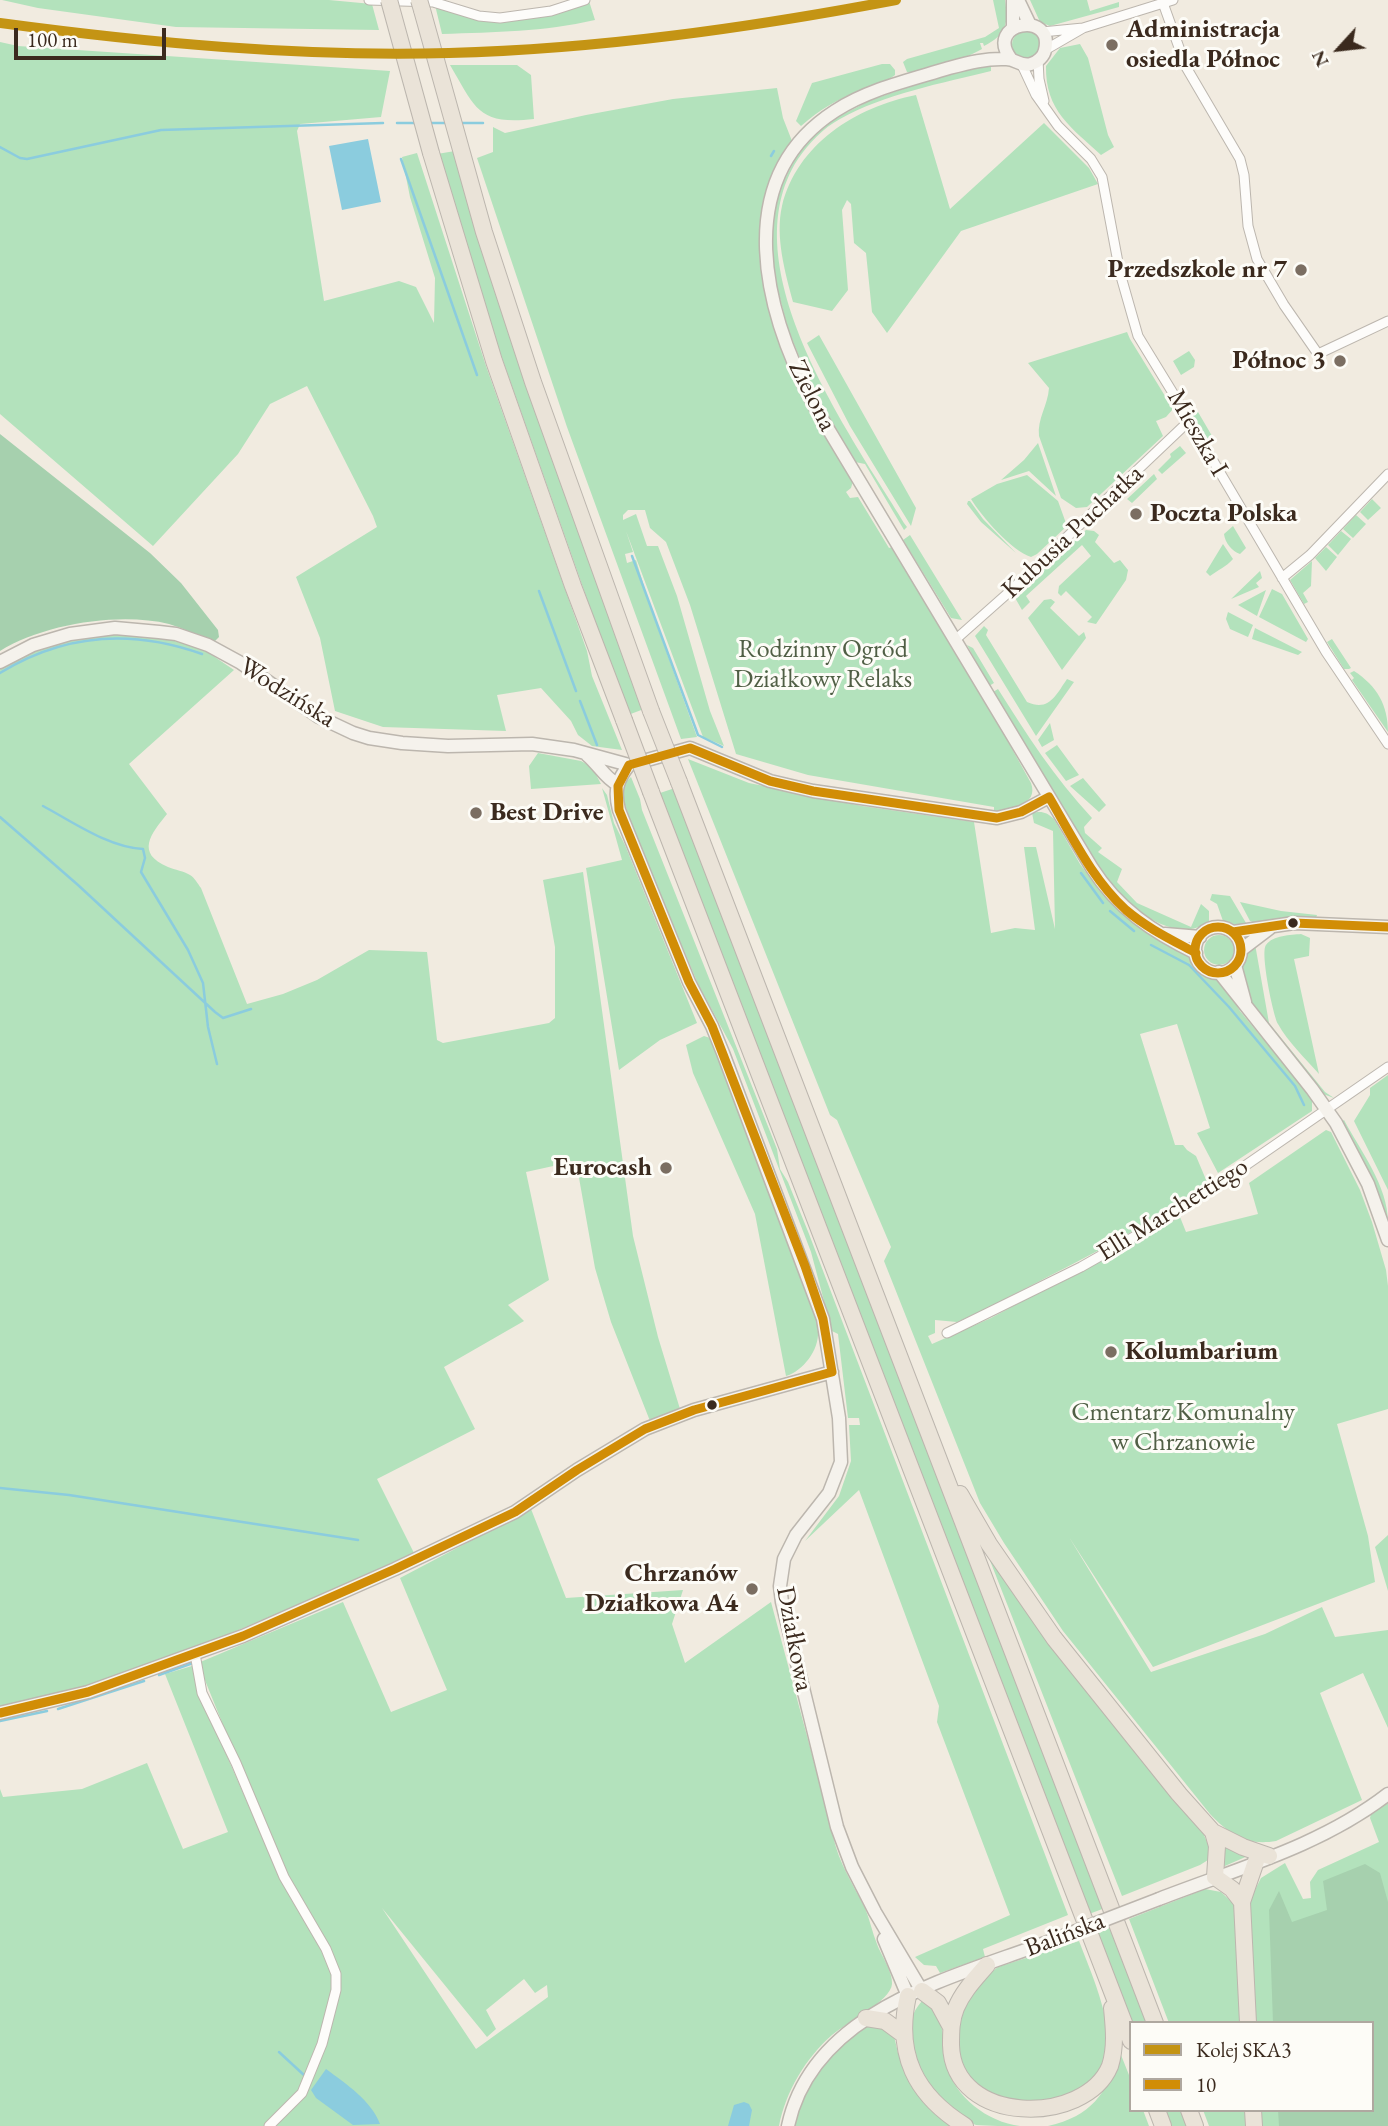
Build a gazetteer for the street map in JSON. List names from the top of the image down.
{
  "streets": {
    "street": [
      "Zielona",
      "Mieszka I",
      "Kubusia Puchatka",
      "Wodzińska",
      "Elli Marchettiego",
      "Działkowa",
      "Balińska"
    ]
  },
  "crossings": [
    ["Zielona", "Mieszka I"],
    ["Zielona", "Kubusia Puchatka"],
    ["Mieszka I", "Kubusia Puchatka"],
    ["Działkowa", "Balińska"]
  ],
  "parks": ["Rodzinny Ogród Działkowy Relaks", "Cmentarz Komunalny w Chrzanowie"],
  "places": [
    "Administracja osiedla Północ",
    "Przedszkole nr 7",
    "Północ 3",
    "Poczta Polska",
    "Best Drive",
    "Eurocash",
    "Kolumbarium",
    "Chrzanów Działkowa A4"
  ],
  "lines": ["rail line SKA3", "transit line 10"],
  "legend": ["Kolej SKA3", "10"],
  "scale_bar": "100 m",
  "north": "bottom left"
}
